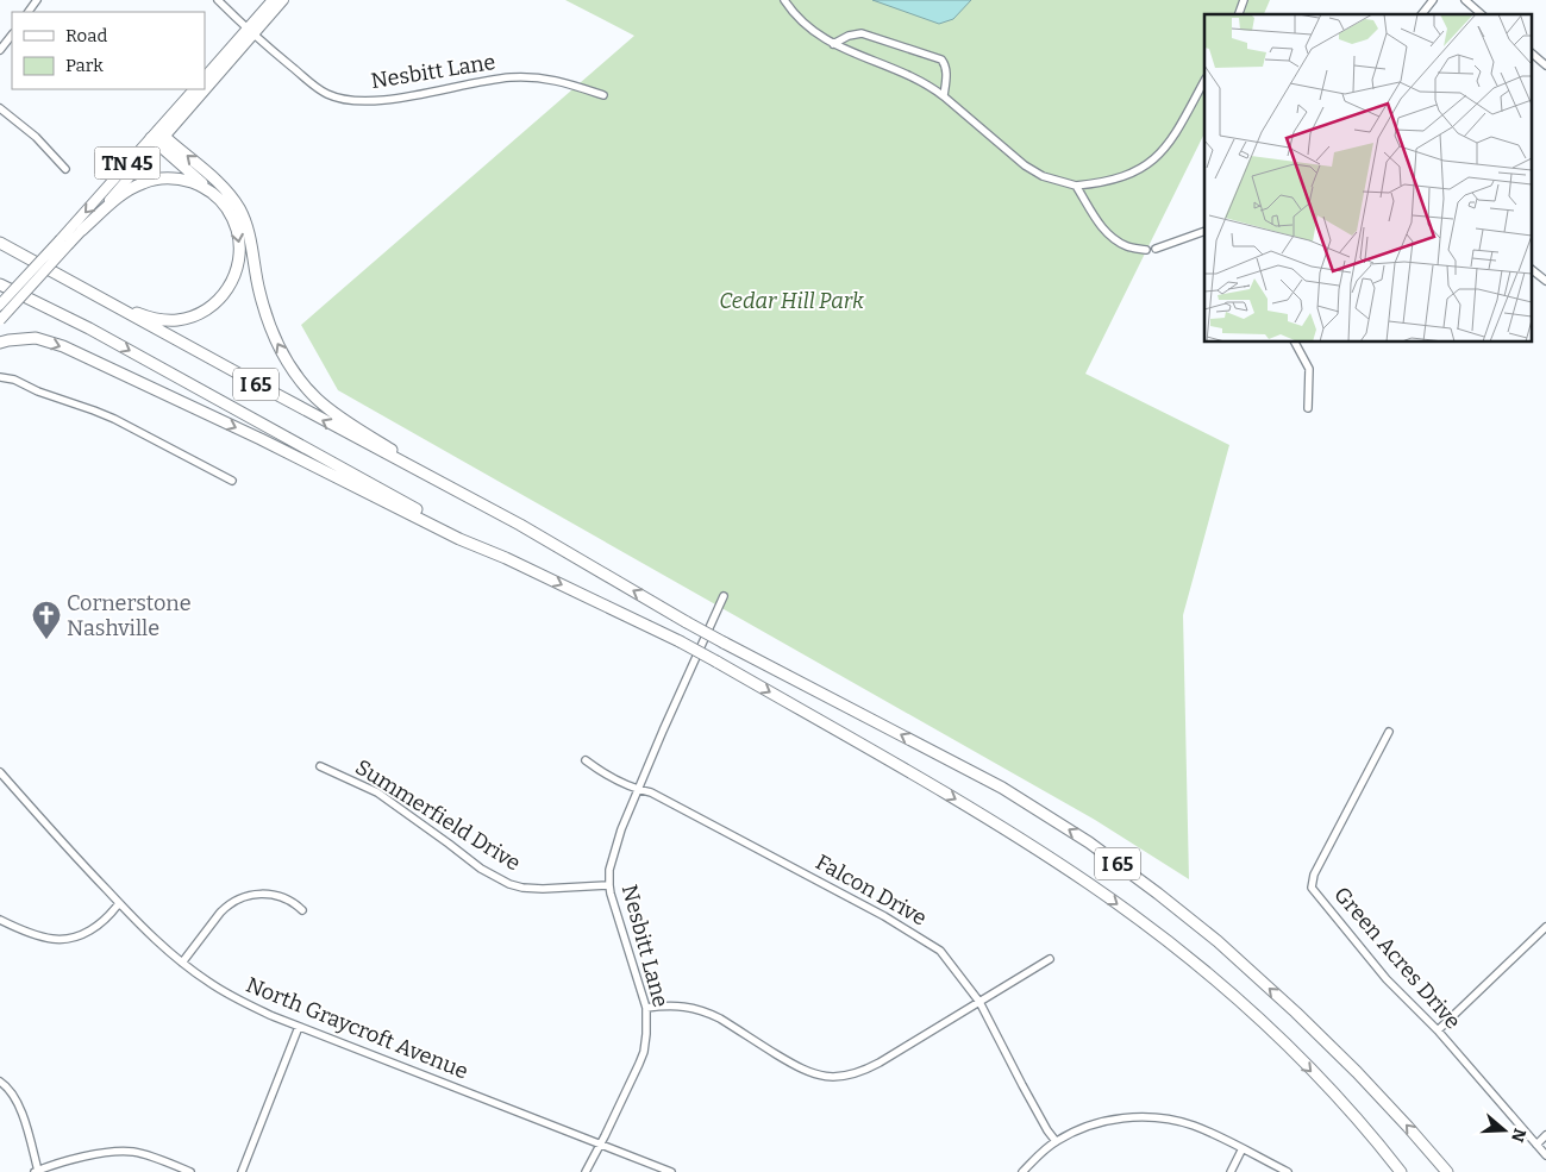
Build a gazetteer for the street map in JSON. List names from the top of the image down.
{
  "streets": {
    "highway": ["I 65"],
    "main road": ["TN 45"],
    "street": [
      "Nesbitt Lane",
      "Summerfield Drive",
      "Falcon Drive",
      "Green Acres Drive",
      "North Graycroft Avenue"
    ]
  },
  "crossings": [
    ["Nesbitt Lane", "TN 45"],
    ["Nesbitt Lane", "Summerfield Drive"],
    ["Nesbitt Lane", "Falcon Drive"],
    ["Nesbitt Lane", "North Graycroft Avenue"]
  ],
  "parks": ["Cedar Hill Park"],
  "places": {
    "church": ["Cornerstone Nashville"]
  },
  "legend": ["Road", "Park"],
  "north": "right"
}
